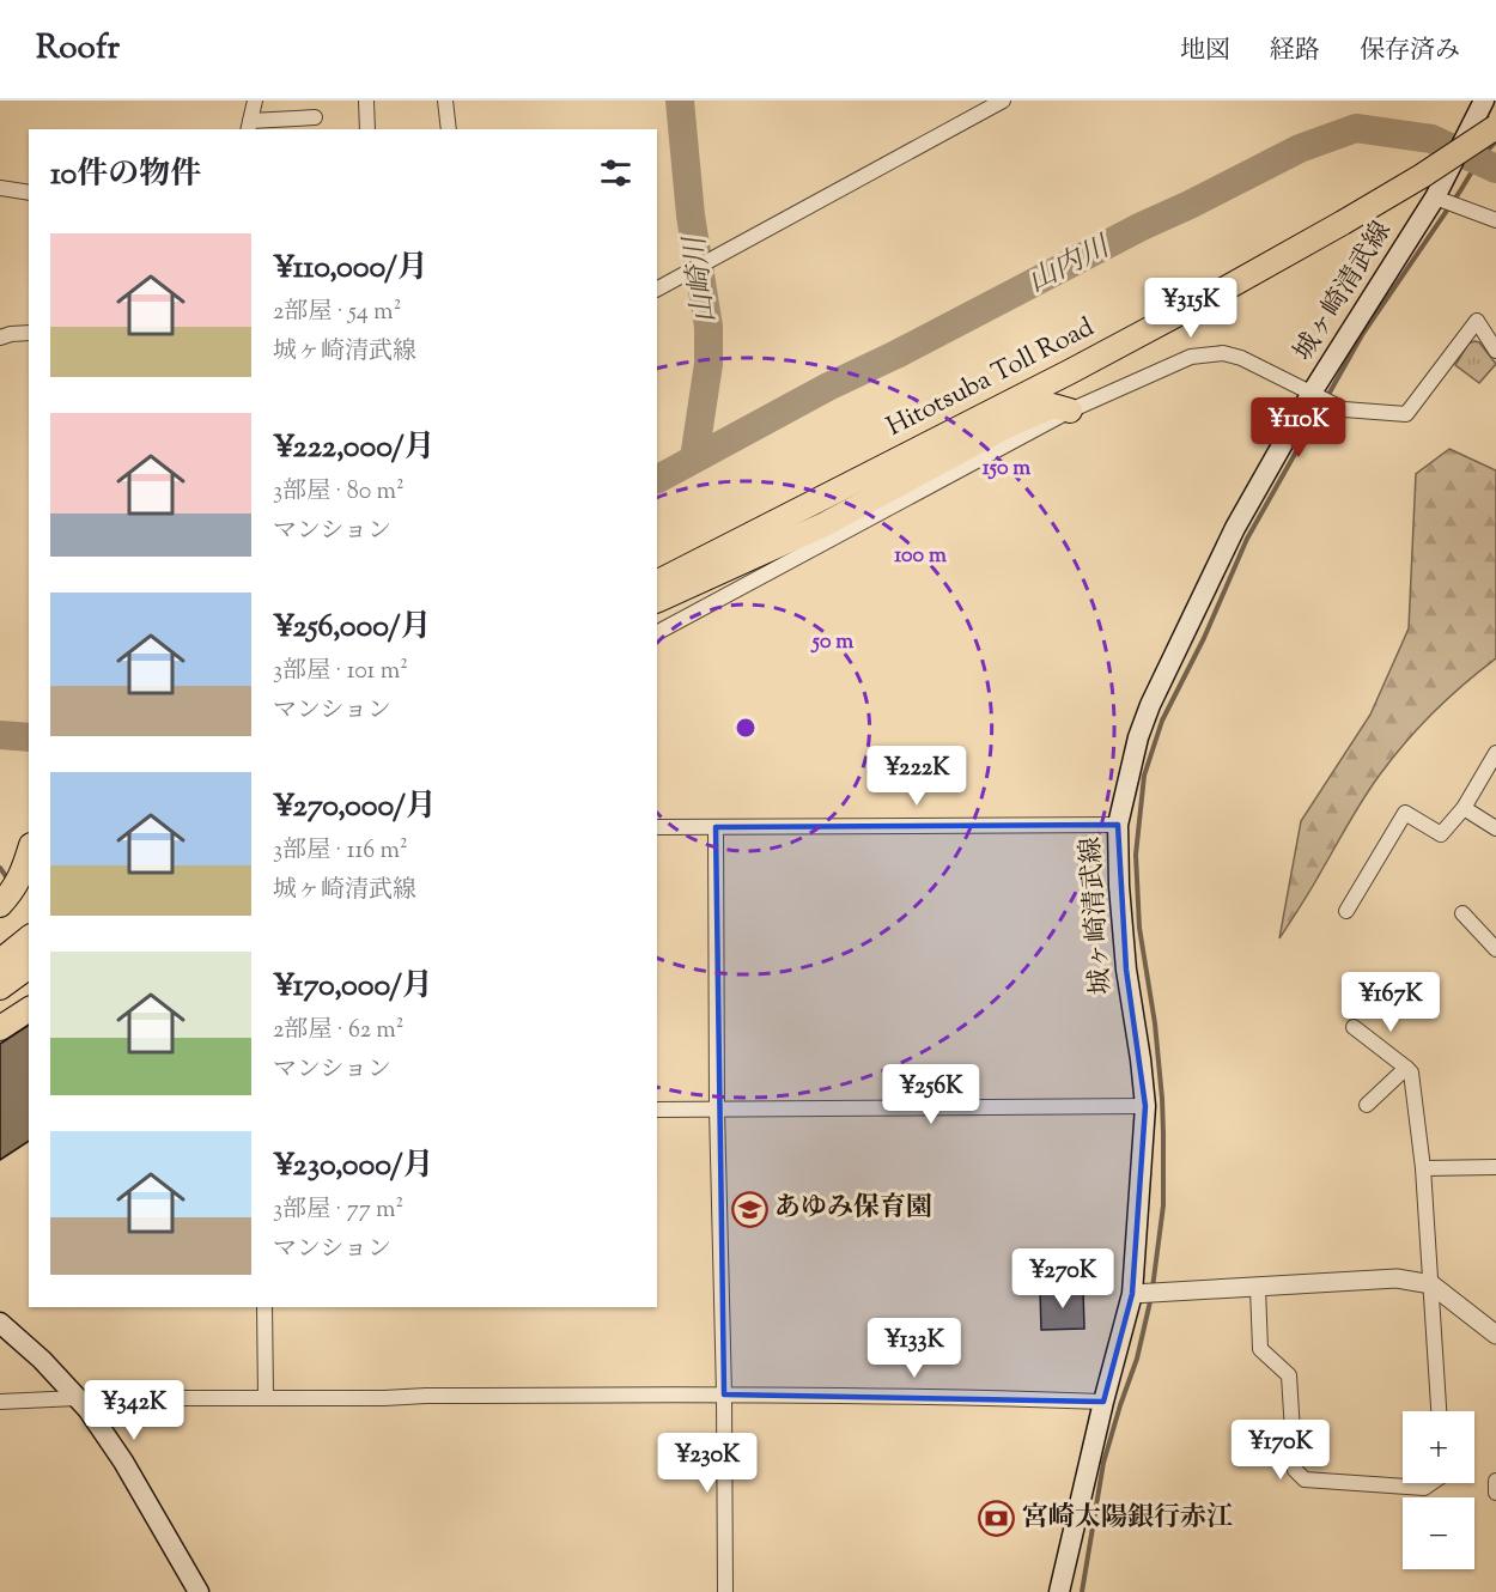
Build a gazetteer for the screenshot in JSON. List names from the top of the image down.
{
  "streets": {
    "main road": ["城ヶ崎清武線", "Hitotsuba Toll Road"]
  },
  "water": ["山内川", "山崎川"],
  "places": {
    "school or university": ["あゆみ保育園"],
    "bank": ["宮崎太陽銀行赤江"]
  },
  "page": {
    "header": "Roofr",
    "nav": ["地図", "経路", "保存済み"],
    "heading": "10件の物件",
    "list": [
      {
        "name": "¥110,000/月",
        "note": "2部屋 · 54 m² · 城ヶ崎清武線"
      },
      {
        "name": "¥222,000/月",
        "note": "3部屋 · 80 m² · マンション"
      },
      {
        "name": "¥256,000/月",
        "note": "3部屋 · 101 m² · マンション"
      },
      {
        "name": "¥270,000/月",
        "note": "3部屋 · 116 m² · 城ヶ崎清武線"
      },
      {
        "name": "¥170,000/月",
        "note": "2部屋 · 62 m² · マンション"
      },
      {
        "name": "¥230,000/月",
        "note": "3部屋 · 77 m² · マンション"
      }
    ],
    "price": [
      "¥315K",
      "¥110K",
      "¥222K",
      "¥167K",
      "¥256K",
      "¥270K",
      "¥133K",
      "¥342K",
      "¥170K",
      "¥230K"
    ],
    "map_buttons": ["+", "−"]
  },
  "rings": ["150 m", "100 m", "50 m"]
}
